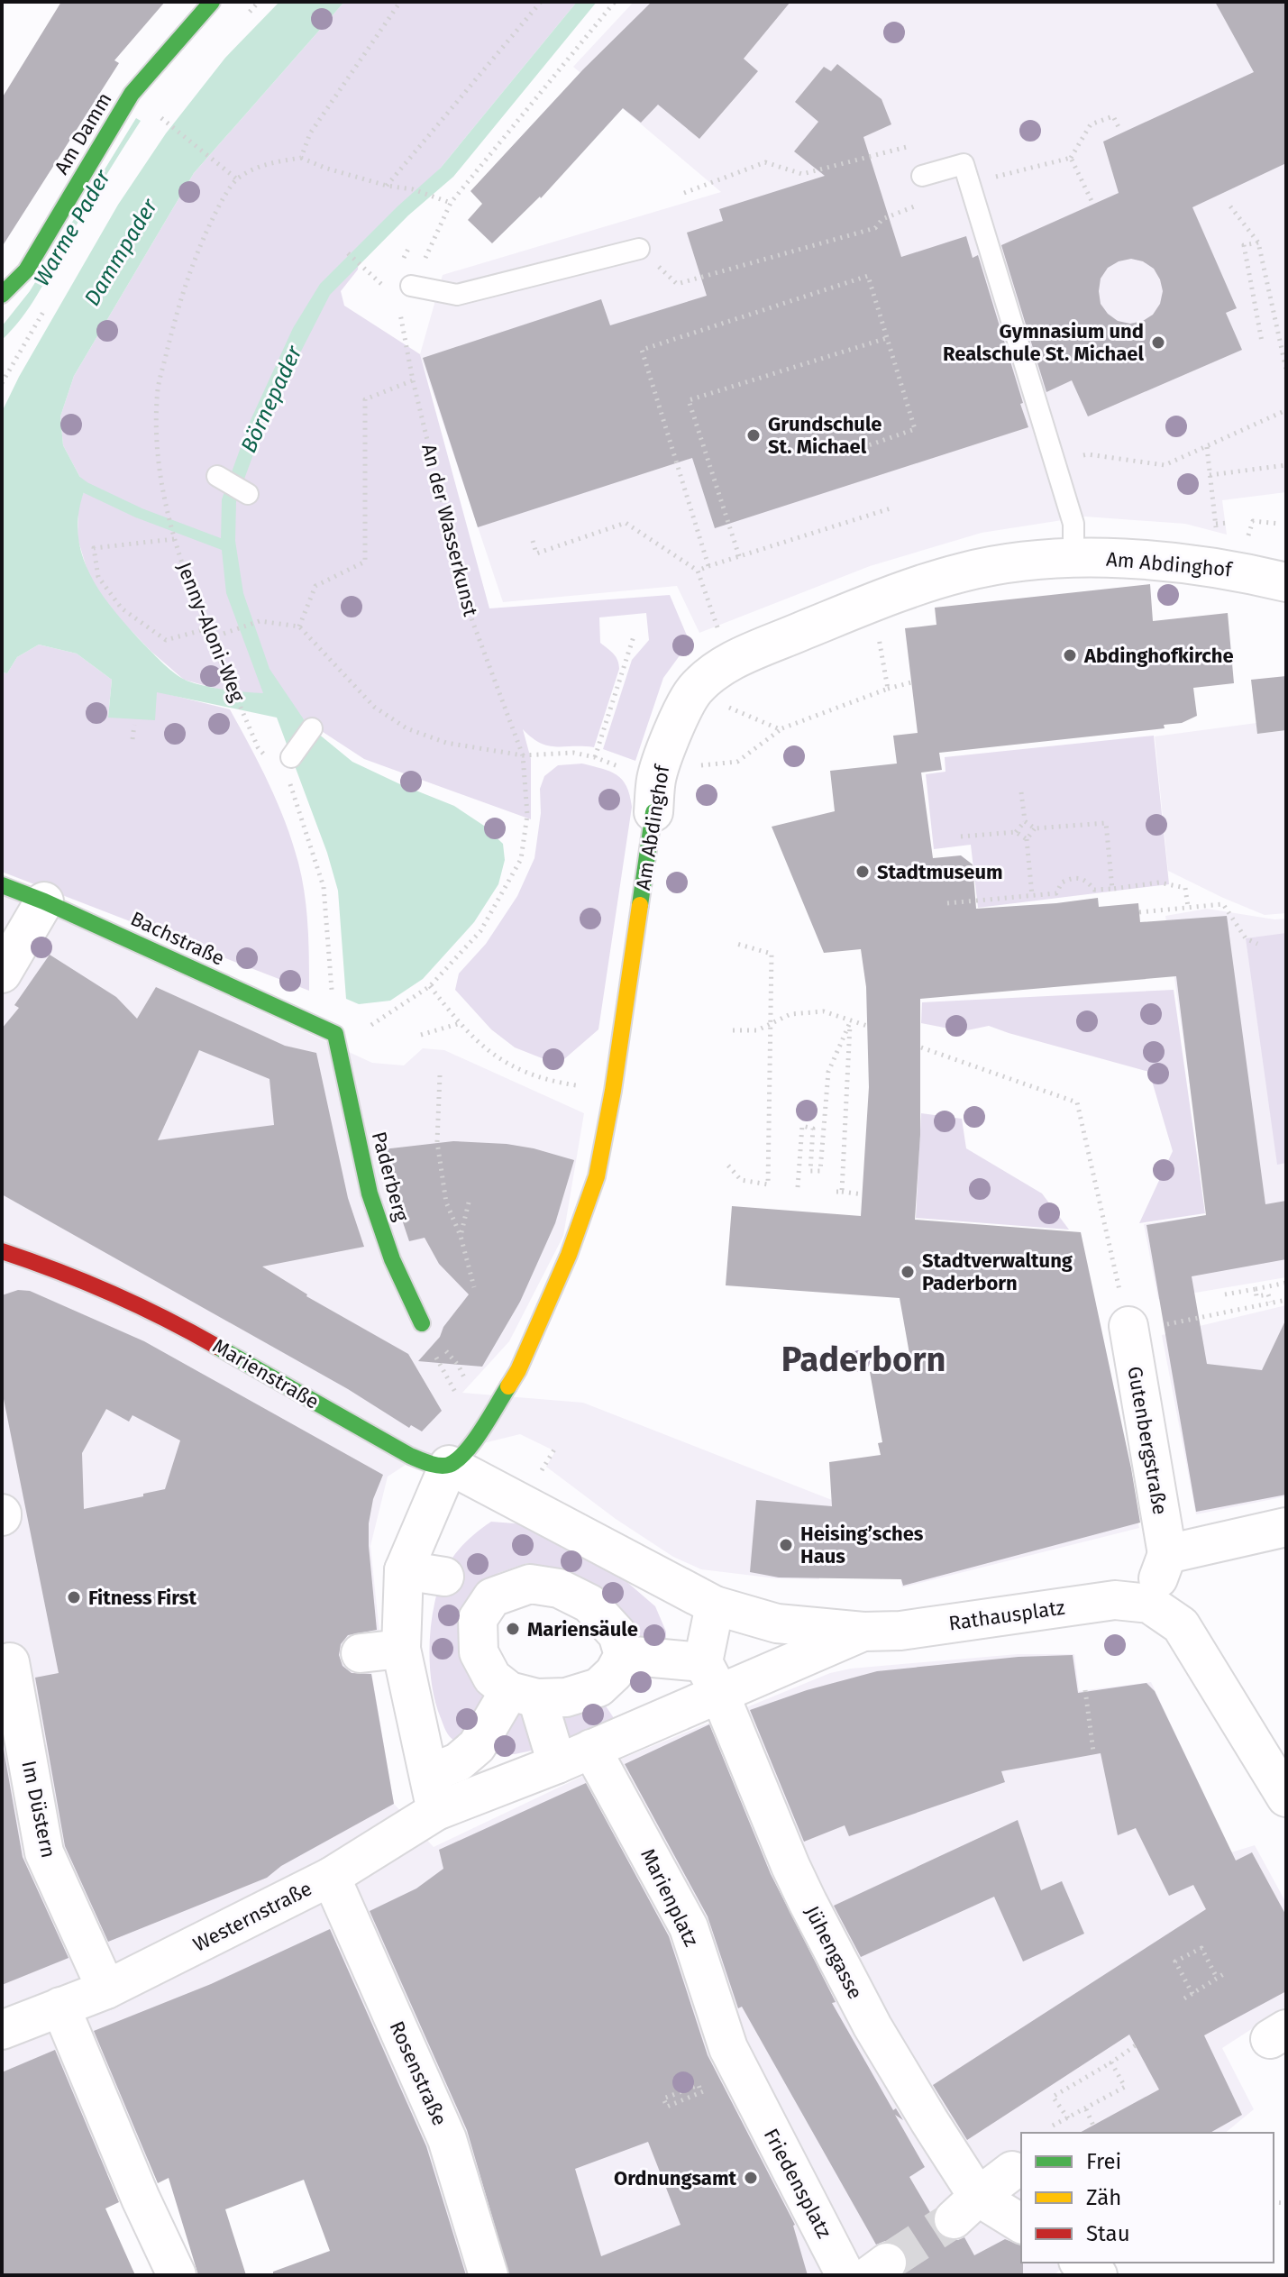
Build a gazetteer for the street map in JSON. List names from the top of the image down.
{
  "streets": {
    "street": [
      "Am Damm",
      "Am Abdinghof",
      "Bachstraße",
      "Paderberg",
      "Marienstraße",
      "Gutenbergstraße",
      "Rathausplatz",
      "Im Düstern",
      "Marienplatz",
      "Westernstraße",
      "Jühengasse",
      "Rosenstraße",
      "Friedensplatz"
    ],
    "path": ["An der Wasserkunst", "Jenny-Aloni-Weg"]
  },
  "crossings": [
    ["An der Wasserkunst", "Bachstraße"],
    ["An der Wasserkunst", "Paderberg"],
    ["Am Abdinghof", "Marienstraße"],
    ["Bachstraße", "Paderberg"],
    ["Im Düstern", "Westernstraße"],
    ["Marienplatz", "Friedensplatz"],
    ["Westernstraße", "Rosenstraße"]
  ],
  "districts": ["Paderborn"],
  "water": ["Warme Pader", "Dammpader", "Börnepader"],
  "places": [
    "Gymnasium und Realschule St. Michael",
    "Grundschule St. Michael",
    "Abdinghofkirche",
    "Stadtmuseum",
    "Stadtverwaltung Paderborn",
    "Heising’sches Haus",
    "Fitness First",
    "Mariensäule",
    "Ordnungsamt"
  ],
  "legend": ["Frei", "Zäh", "Stau"]
}
